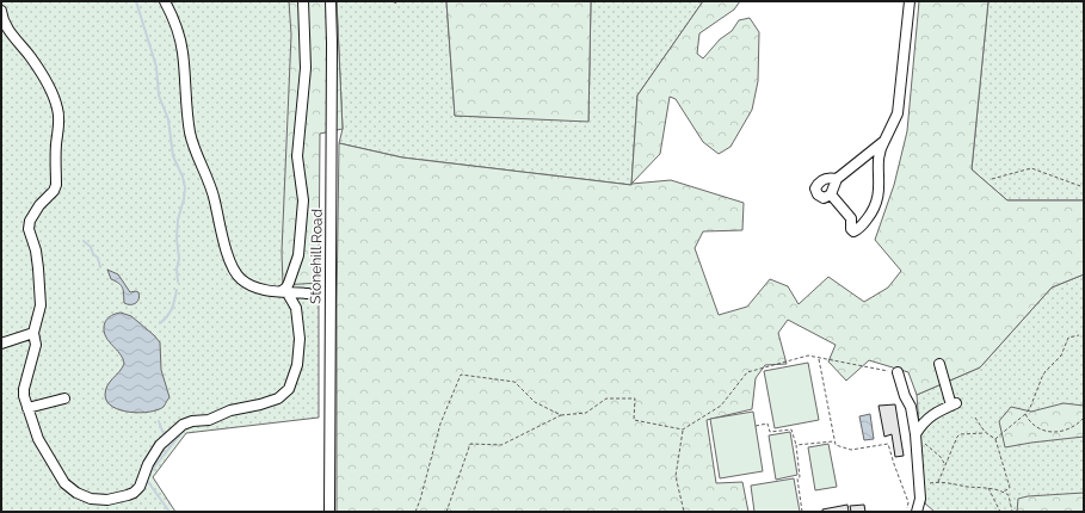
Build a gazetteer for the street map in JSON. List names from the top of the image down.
{
  "streets": {
    "street": ["Stonehill Road"]
  }
}
